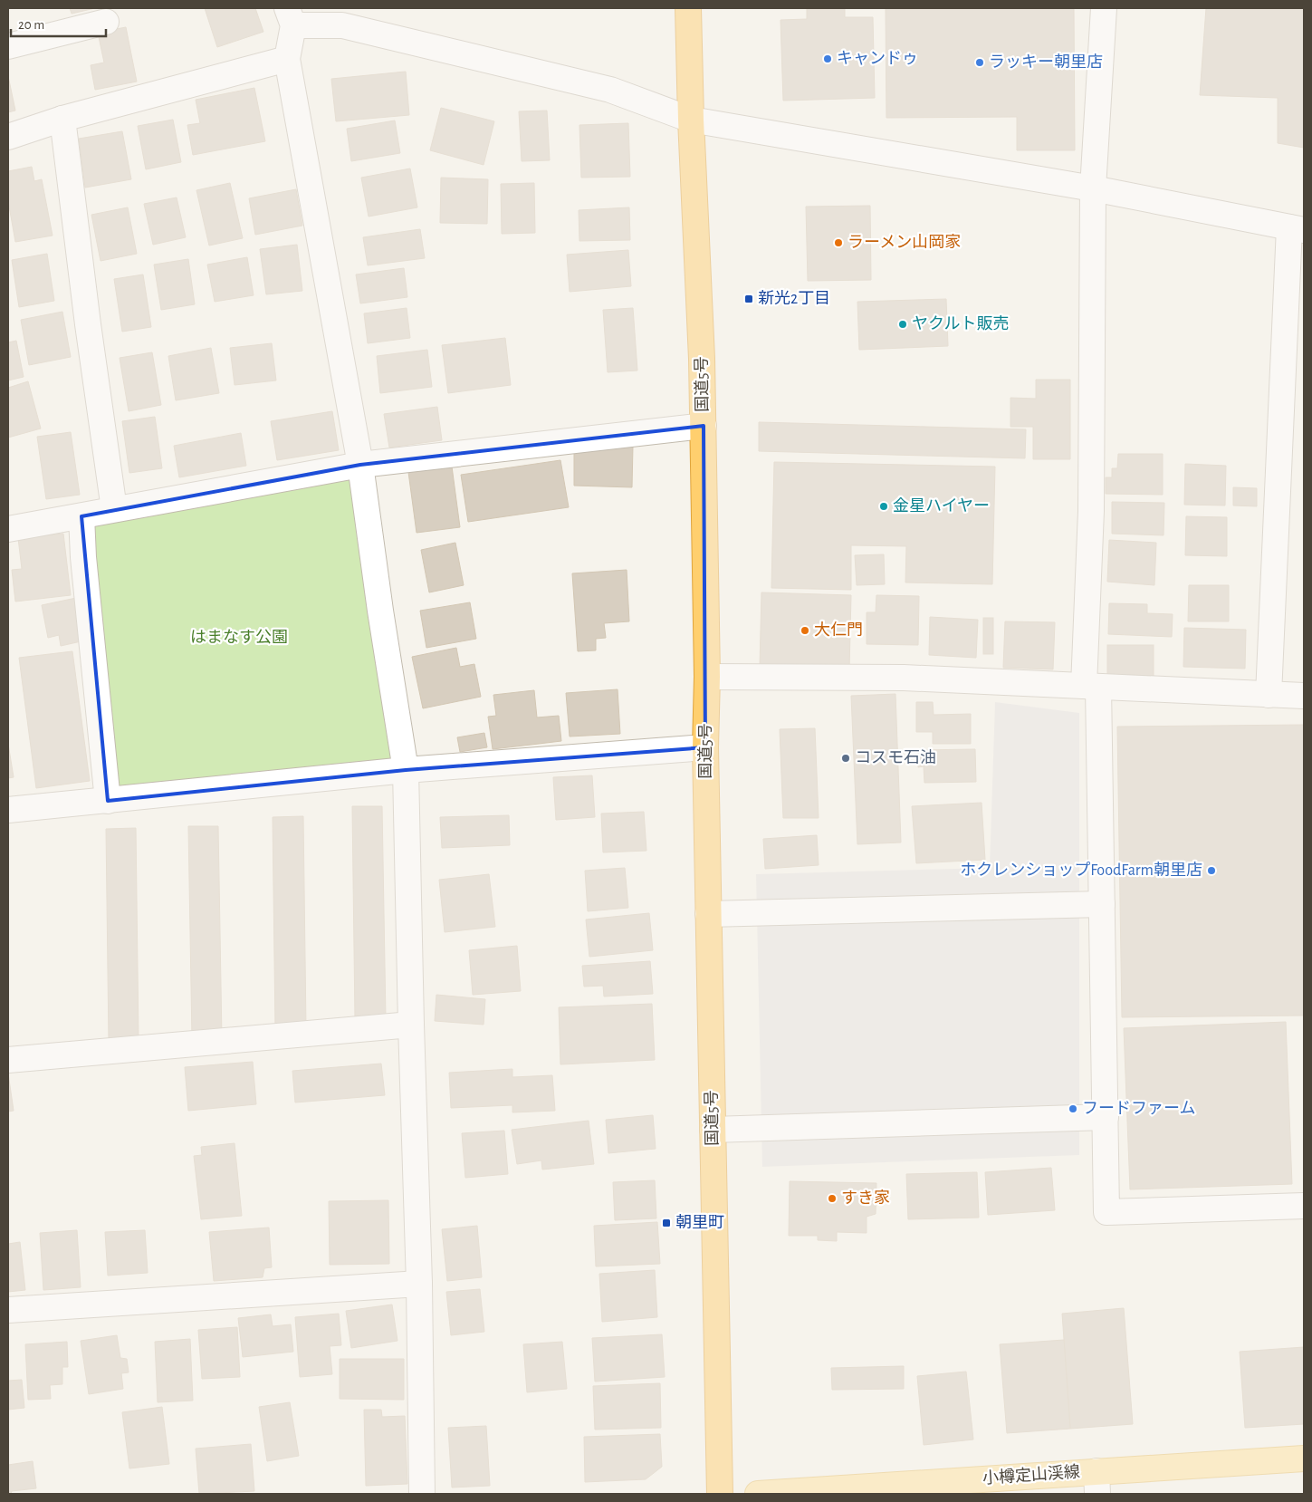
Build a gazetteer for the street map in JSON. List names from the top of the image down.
{
  "streets": {
    "highway": ["国道5号"],
    "main road": ["小樽定山渓線"]
  },
  "parks": ["はまなす公園"],
  "places": {
    "other": [
      "キャンドゥ",
      "ラッキー朝里店",
      "ラーメン山岡家",
      "ヤクルト販売",
      "金星ハイヤー",
      "大仁門",
      "コスモ石油",
      "ホクレンショップFoodFarm朝里店",
      "フードファーム",
      "すき家"
    ],
    "transit": ["新光2丁目", "朝里町"]
  },
  "scale_bar": "20 m"
}
